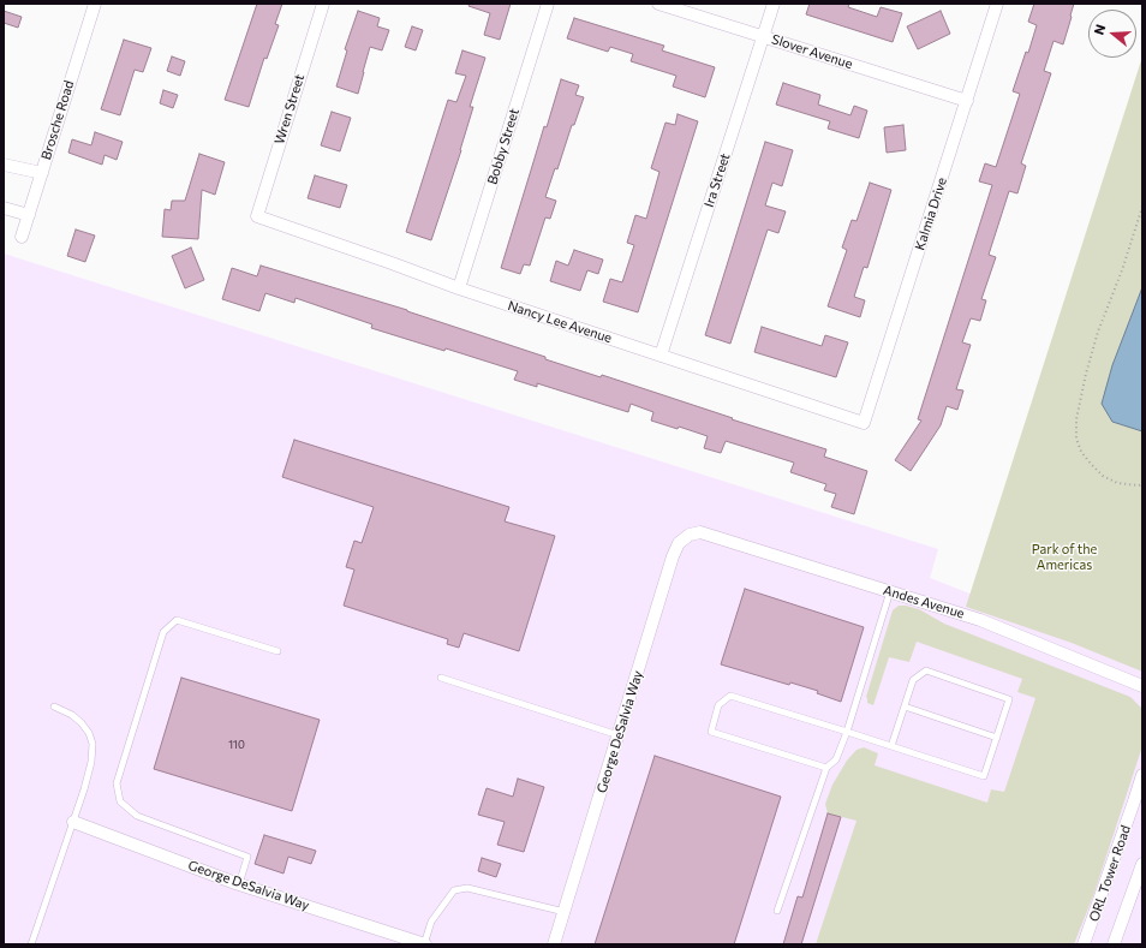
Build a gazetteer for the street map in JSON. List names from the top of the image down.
{
  "streets": {
    "street": [
      "Slover Avenue",
      "Wren Street",
      "Brosche Road",
      "Bobby Street",
      "Ira Street",
      "Kalmia Drive",
      "Nancy Lee Avenue",
      "Andes Avenue",
      "George DeSalvia Way",
      "ORL Tower Road"
    ]
  },
  "crossings": [
    ["Slover Avenue", "Ira Street"],
    ["Slover Avenue", "Kalmia Drive"],
    ["Wren Street", "Nancy Lee Avenue"],
    ["Bobby Street", "Nancy Lee Avenue"],
    ["Ira Street", "Nancy Lee Avenue"],
    ["Kalmia Drive", "Nancy Lee Avenue"],
    ["Andes Avenue", "George DeSalvia Way"]
  ],
  "parks": ["Park of the Americas"],
  "house_numbers": ["110"],
  "north": "left"
}
